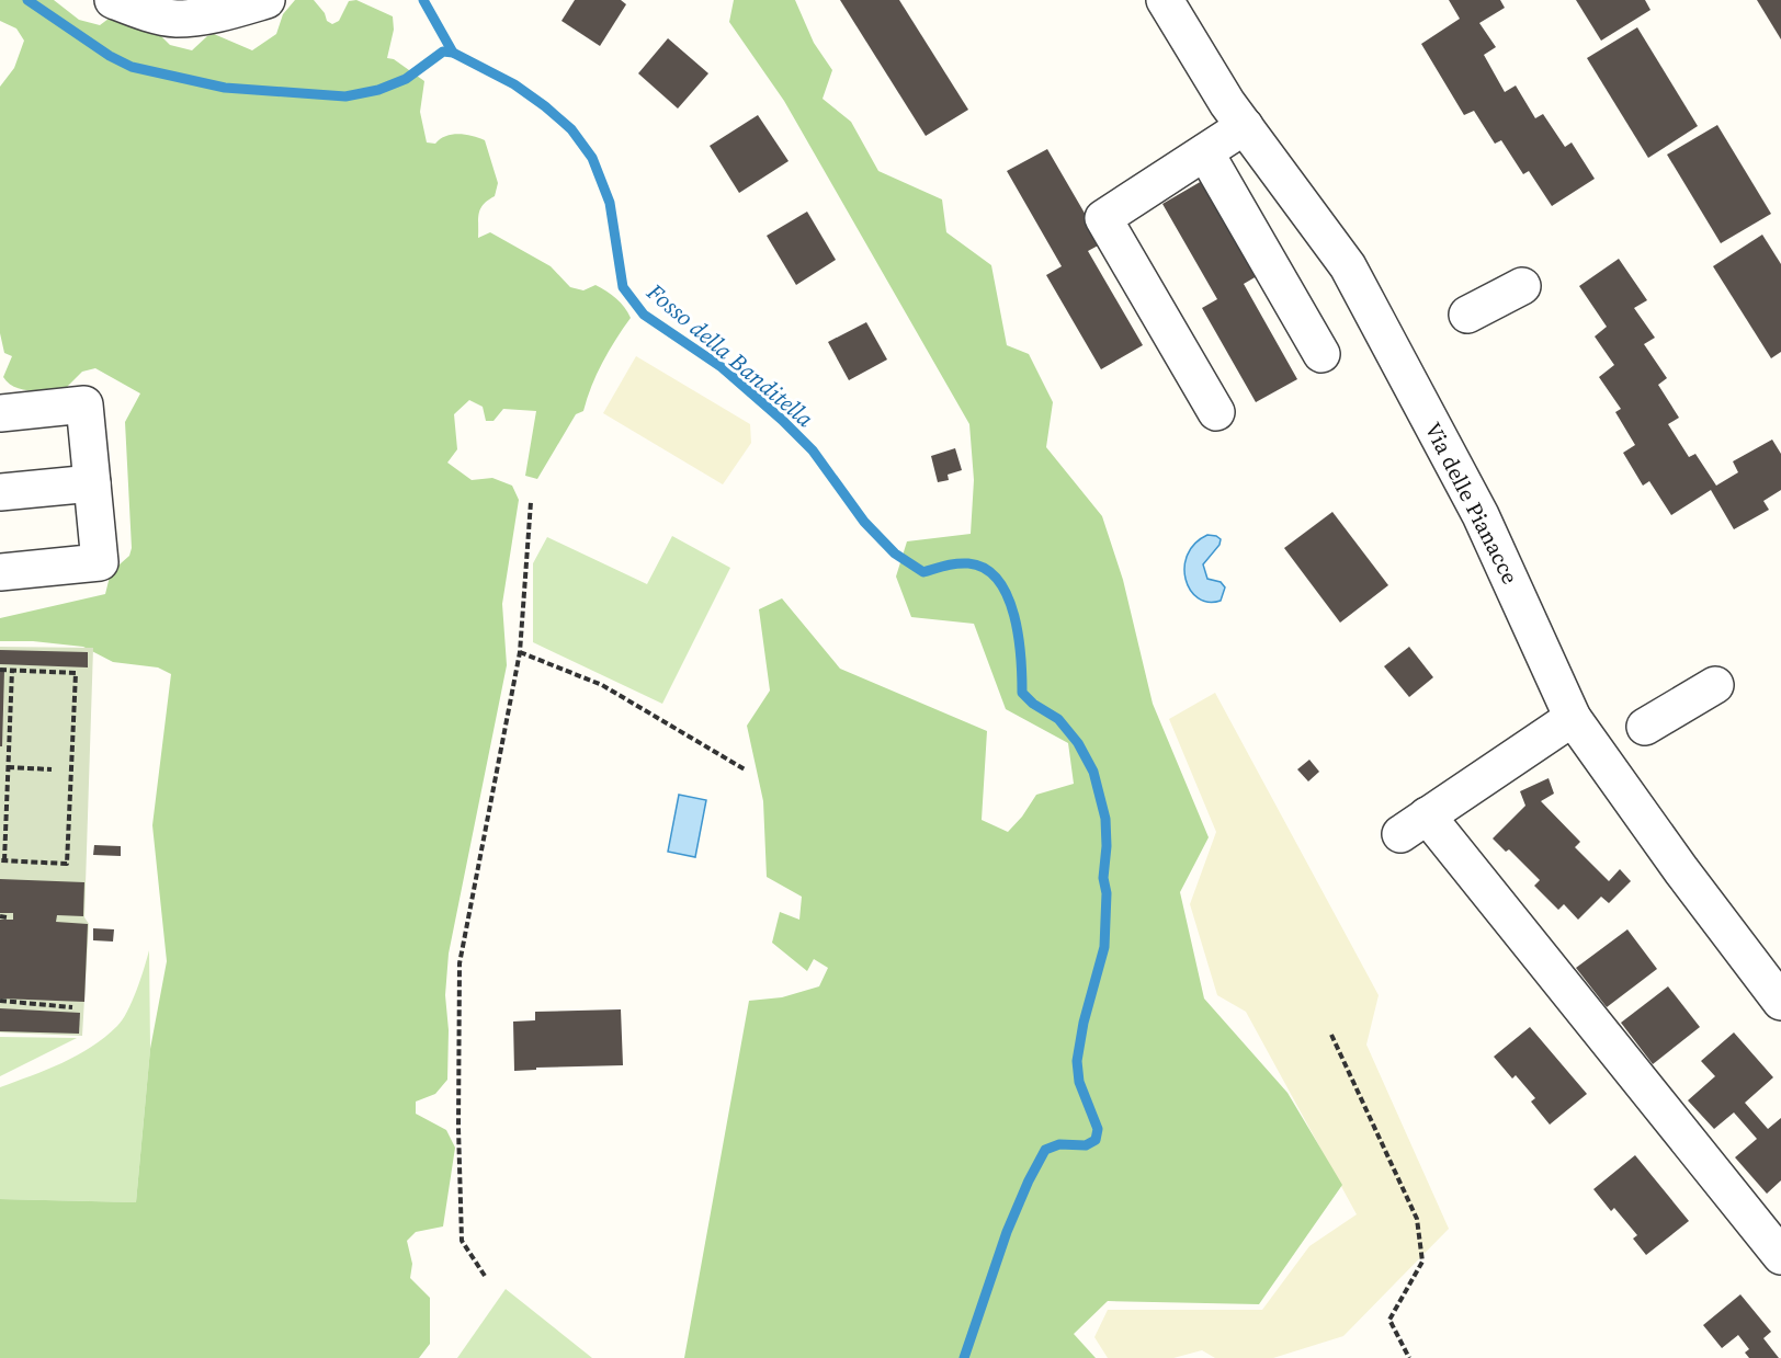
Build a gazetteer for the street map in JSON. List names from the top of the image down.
{
  "streets": {
    "street": ["Via delle Pianacce"]
  },
  "water": ["Fosso della Banditella"]
}
